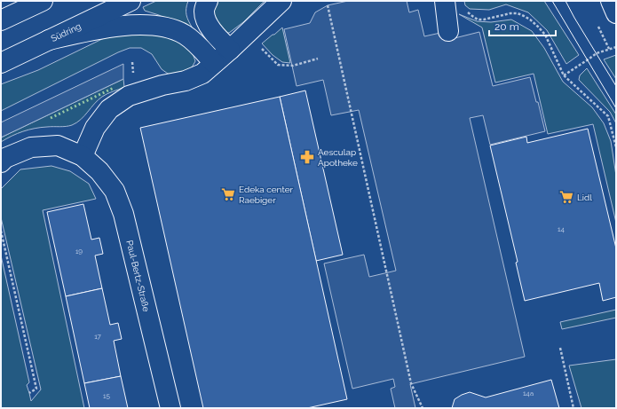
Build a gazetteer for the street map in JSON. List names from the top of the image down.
{
  "streets": {
    "street": ["Südring", "Paul-Bertz-Straße"]
  },
  "places": {
    "pharmacy": ["Aesculap Apotheke"],
    "supermarket": ["Edeka center Raebiger", "Lidl"]
  },
  "house_numbers": [
    "14",
    "19",
    "17",
    "14a",
    "15"
  ],
  "scale_bar": "20 m"
}
